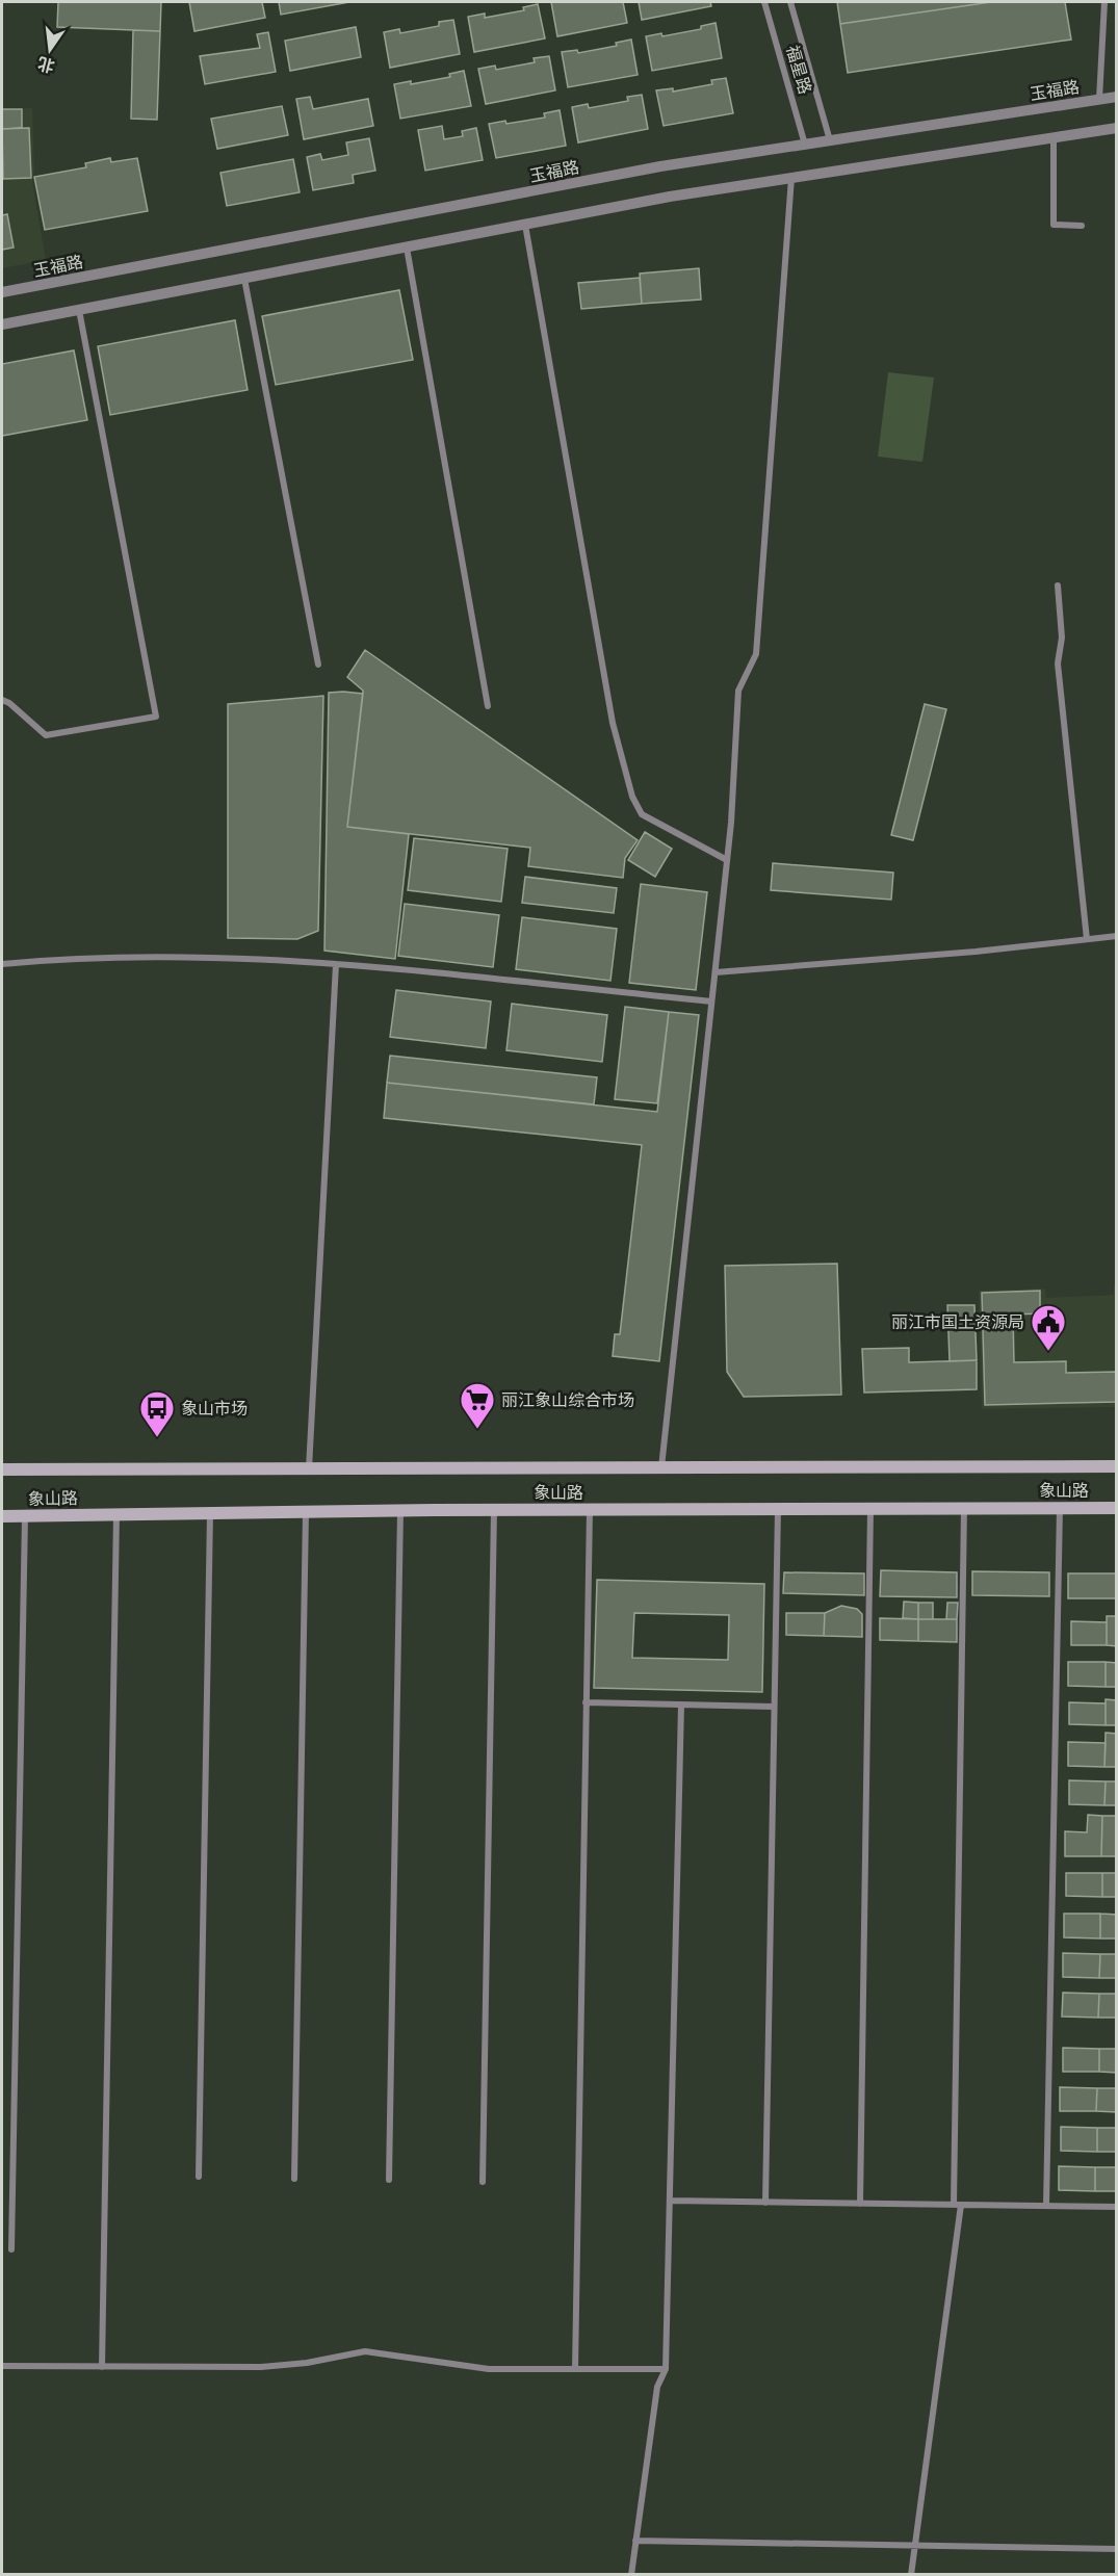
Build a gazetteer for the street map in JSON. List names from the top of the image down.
{
  "streets": {
    "main road": ["象山路"],
    "street": ["福星路", "玉福路"]
  },
  "crossings": [
    ["福星路", "玉福路"]
  ],
  "places": {
    "public building": ["丽江市国土资源局"],
    "supermarket": ["丽江象山综合市场"],
    "bus stop": ["象山市场"]
  },
  "north": "bottom"
}
